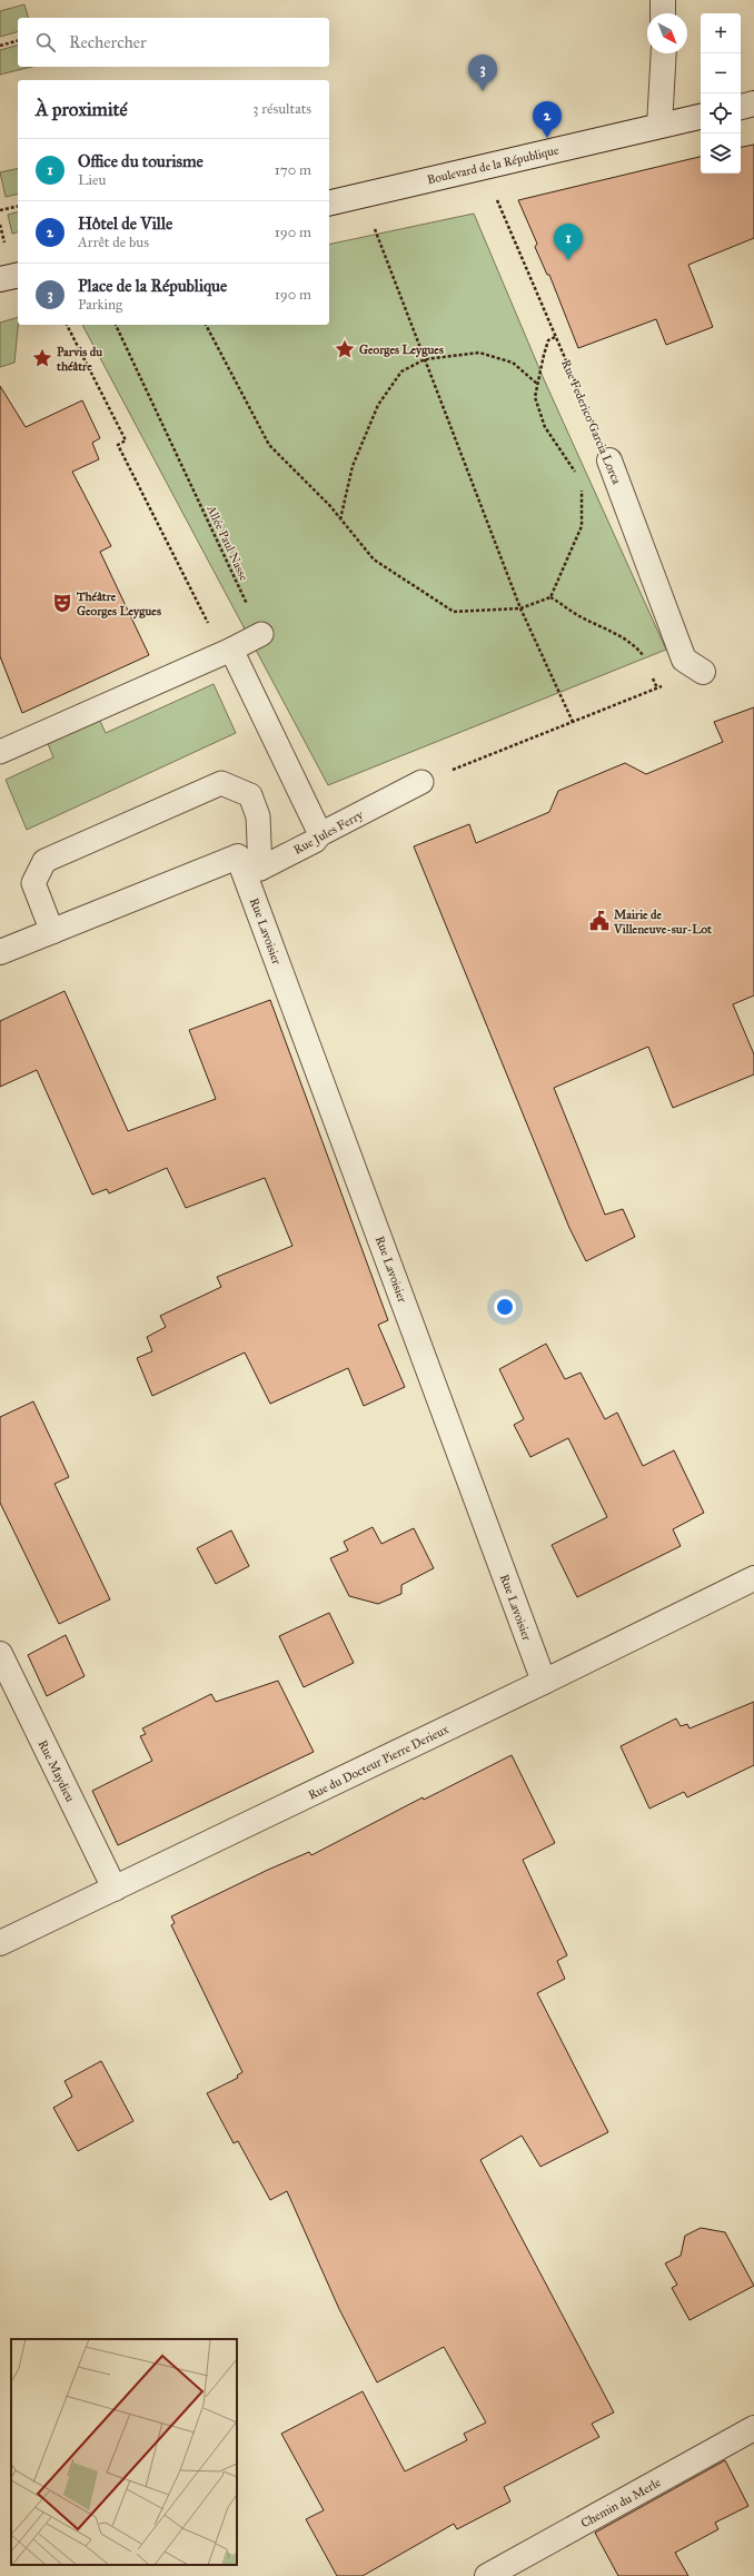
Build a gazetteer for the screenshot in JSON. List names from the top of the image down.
{
  "streets": {
    "street": [
      "Boulevard de la République",
      "Rue Federico Garcia Lorca",
      "Rue Lavoisier",
      "Rue du Docteur Pierre Derieux",
      "Rue Maydieu",
      "Chemin du Merle"
    ],
    "lane": ["Rue Jules Ferry"],
    "path": ["Allée Paul Nasse"]
  },
  "crossings": [
    ["Boulevard de la République", "Rue Federico Garcia Lorca"],
    ["Rue Lavoisier", "Rue du Docteur Pierre Derieux"],
    ["Rue du Docteur Pierre Derieux", "Rue Maydieu"]
  ],
  "places": {
    "place": ["Georges Leygues", "Parvis du théâtre"],
    "theatre": ["Théâtre Georges Leygues"],
    "public building": ["Mairie de Villeneuve-sur-Lot"]
  },
  "north": "bottom right",
  "page": {
    "map_buttons": ["+", "−"],
    "search": "Rechercher",
    "pins": ["3", "2", "1"],
    "heading": ["À proximité", "3 résultats"],
    "list": [
      {
        "mark": "1",
        "name": "Office du tourisme",
        "note": "Lieu",
        "value": "170 m"
      },
      {
        "mark": "2",
        "name": "Hôtel de Ville",
        "note": "Arrêt de bus",
        "value": "190 m"
      },
      {
        "mark": "3",
        "name": "Place de la République",
        "note": "Parking",
        "value": "190 m"
      }
    ]
  }
}
